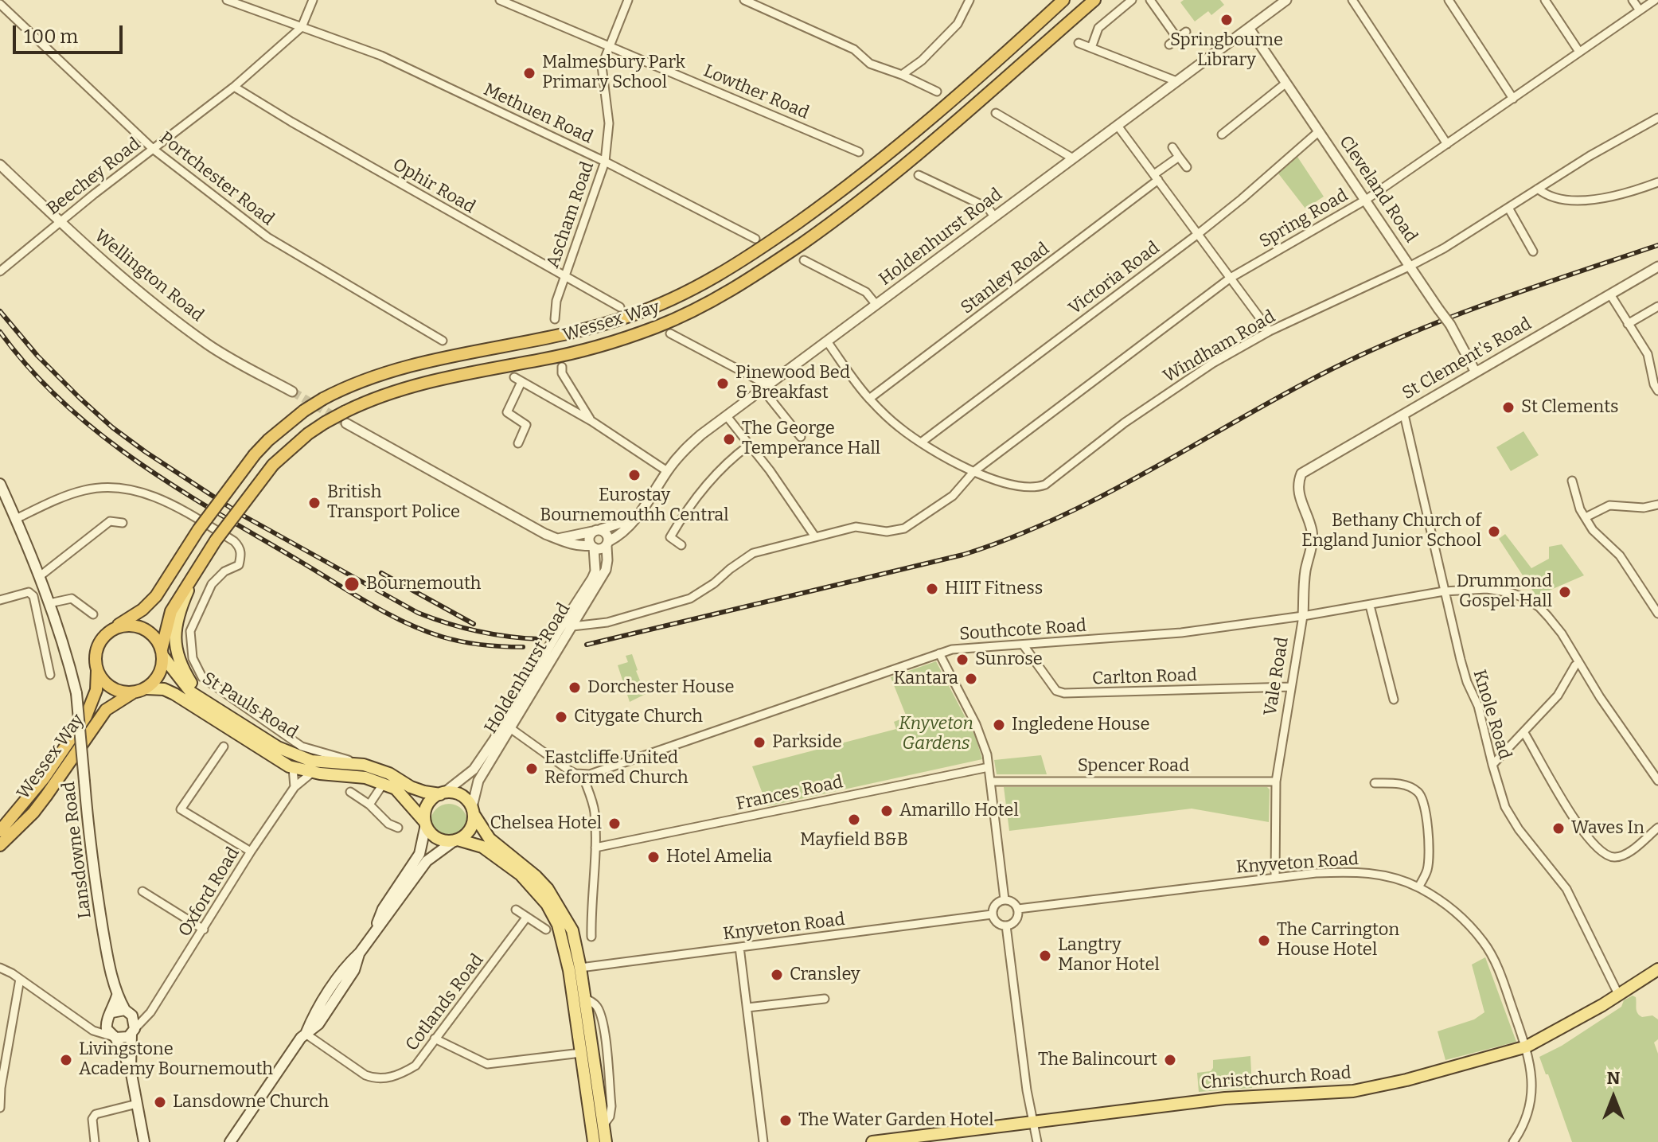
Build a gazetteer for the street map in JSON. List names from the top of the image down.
{
  "streets": {
    "highway": ["Wessex Way"],
    "main road": ["St Pauls Road", "Lansdowne Road", "Christchurch Road"],
    "street": [
      "Lowther Road",
      "Methuen Road",
      "Beechey Road",
      "Portchester Road",
      "Ophir Road",
      "Cleveland Road",
      "Ascham Road",
      "Spring Road",
      "Holdenhurst Road",
      "Wellington Road",
      "Stanley Road",
      "Victoria Road",
      "Windham Road",
      "St Clement's Road",
      "Southcote Road",
      "Vale Road",
      "Carlton Road",
      "Knole Road",
      "Spencer Road",
      "Frances Road",
      "Knyveton Road",
      "Oxford Road",
      "Cotlands Road"
    ]
  },
  "crossings": [
    ["Lowther Road", "Ascham Road"],
    ["Methuen Road", "Beechey Road"],
    ["Methuen Road", "Ascham Road"],
    ["Beechey Road", "Portchester Road"],
    ["Beechey Road", "Ophir Road"],
    ["Beechey Road", "Wellington Road"],
    ["Ophir Road", "Ascham Road"],
    ["Cleveland Road", "Spring Road"],
    ["Cleveland Road", "Holdenhurst Road"],
    ["Cleveland Road", "Victoria Road"],
    ["Cleveland Road", "Windham Road"],
    ["Cleveland Road", "St Clement's Road"],
    ["Spring Road", "Holdenhurst Road"],
    ["Spring Road", "Windham Road"],
    ["Holdenhurst Road", "Windham Road"],
    ["Holdenhurst Road", "St Pauls Road"],
    ["Stanley Road", "Windham Road"],
    ["Victoria Road", "Windham Road"],
    ["Wessex Way", "St Pauls Road"],
    ["St Clement's Road", "Vale Road"],
    ["St Clement's Road", "Knole Road"],
    ["Southcote Road", "Vale Road"],
    ["Southcote Road", "Carlton Road"],
    ["Southcote Road", "Knole Road"],
    ["Vale Road", "Carlton Road"],
    ["Vale Road", "Spencer Road"],
    ["Vale Road", "Knyveton Road"],
    ["St Pauls Road", "Oxford Road"],
    ["Knole Road", "Christchurch Road"],
    ["Lansdowne Road", "Oxford Road"],
    ["Knyveton Road", "Christchurch Road"]
  ],
  "parks": ["Knyveton Gardens"],
  "places": [
    "Springbourne Library",
    "Malmesbury Park Primary School",
    "Pinewood Bed & Breakfast",
    "St Clements",
    "The George Temperance Hall",
    "Eurostay Bournemouthh Central",
    "British Transport Police",
    "Bethany Church of England Junior School",
    "Bournemouth",
    "HIIT Fitness",
    "Drummond Gospel Hall",
    "Sunrose",
    "Kantara",
    "Dorchester House",
    "Citygate Church",
    "Ingledene House",
    "Parkside",
    "Eastcliffe United Reformed Church",
    "Amarillo Hotel",
    "Mayfield B&B",
    "Chelsea Hotel",
    "Waves In",
    "Hotel Amelia",
    "The Carrington House Hotel",
    "Langtry Manor Hotel",
    "Cransley",
    "Livingstone Academy Bournemouth",
    "The Balincourt",
    "Lansdowne Church",
    "The Water Garden Hotel"
  ],
  "scale_bar": "100 m",
  "north": "top"
}
